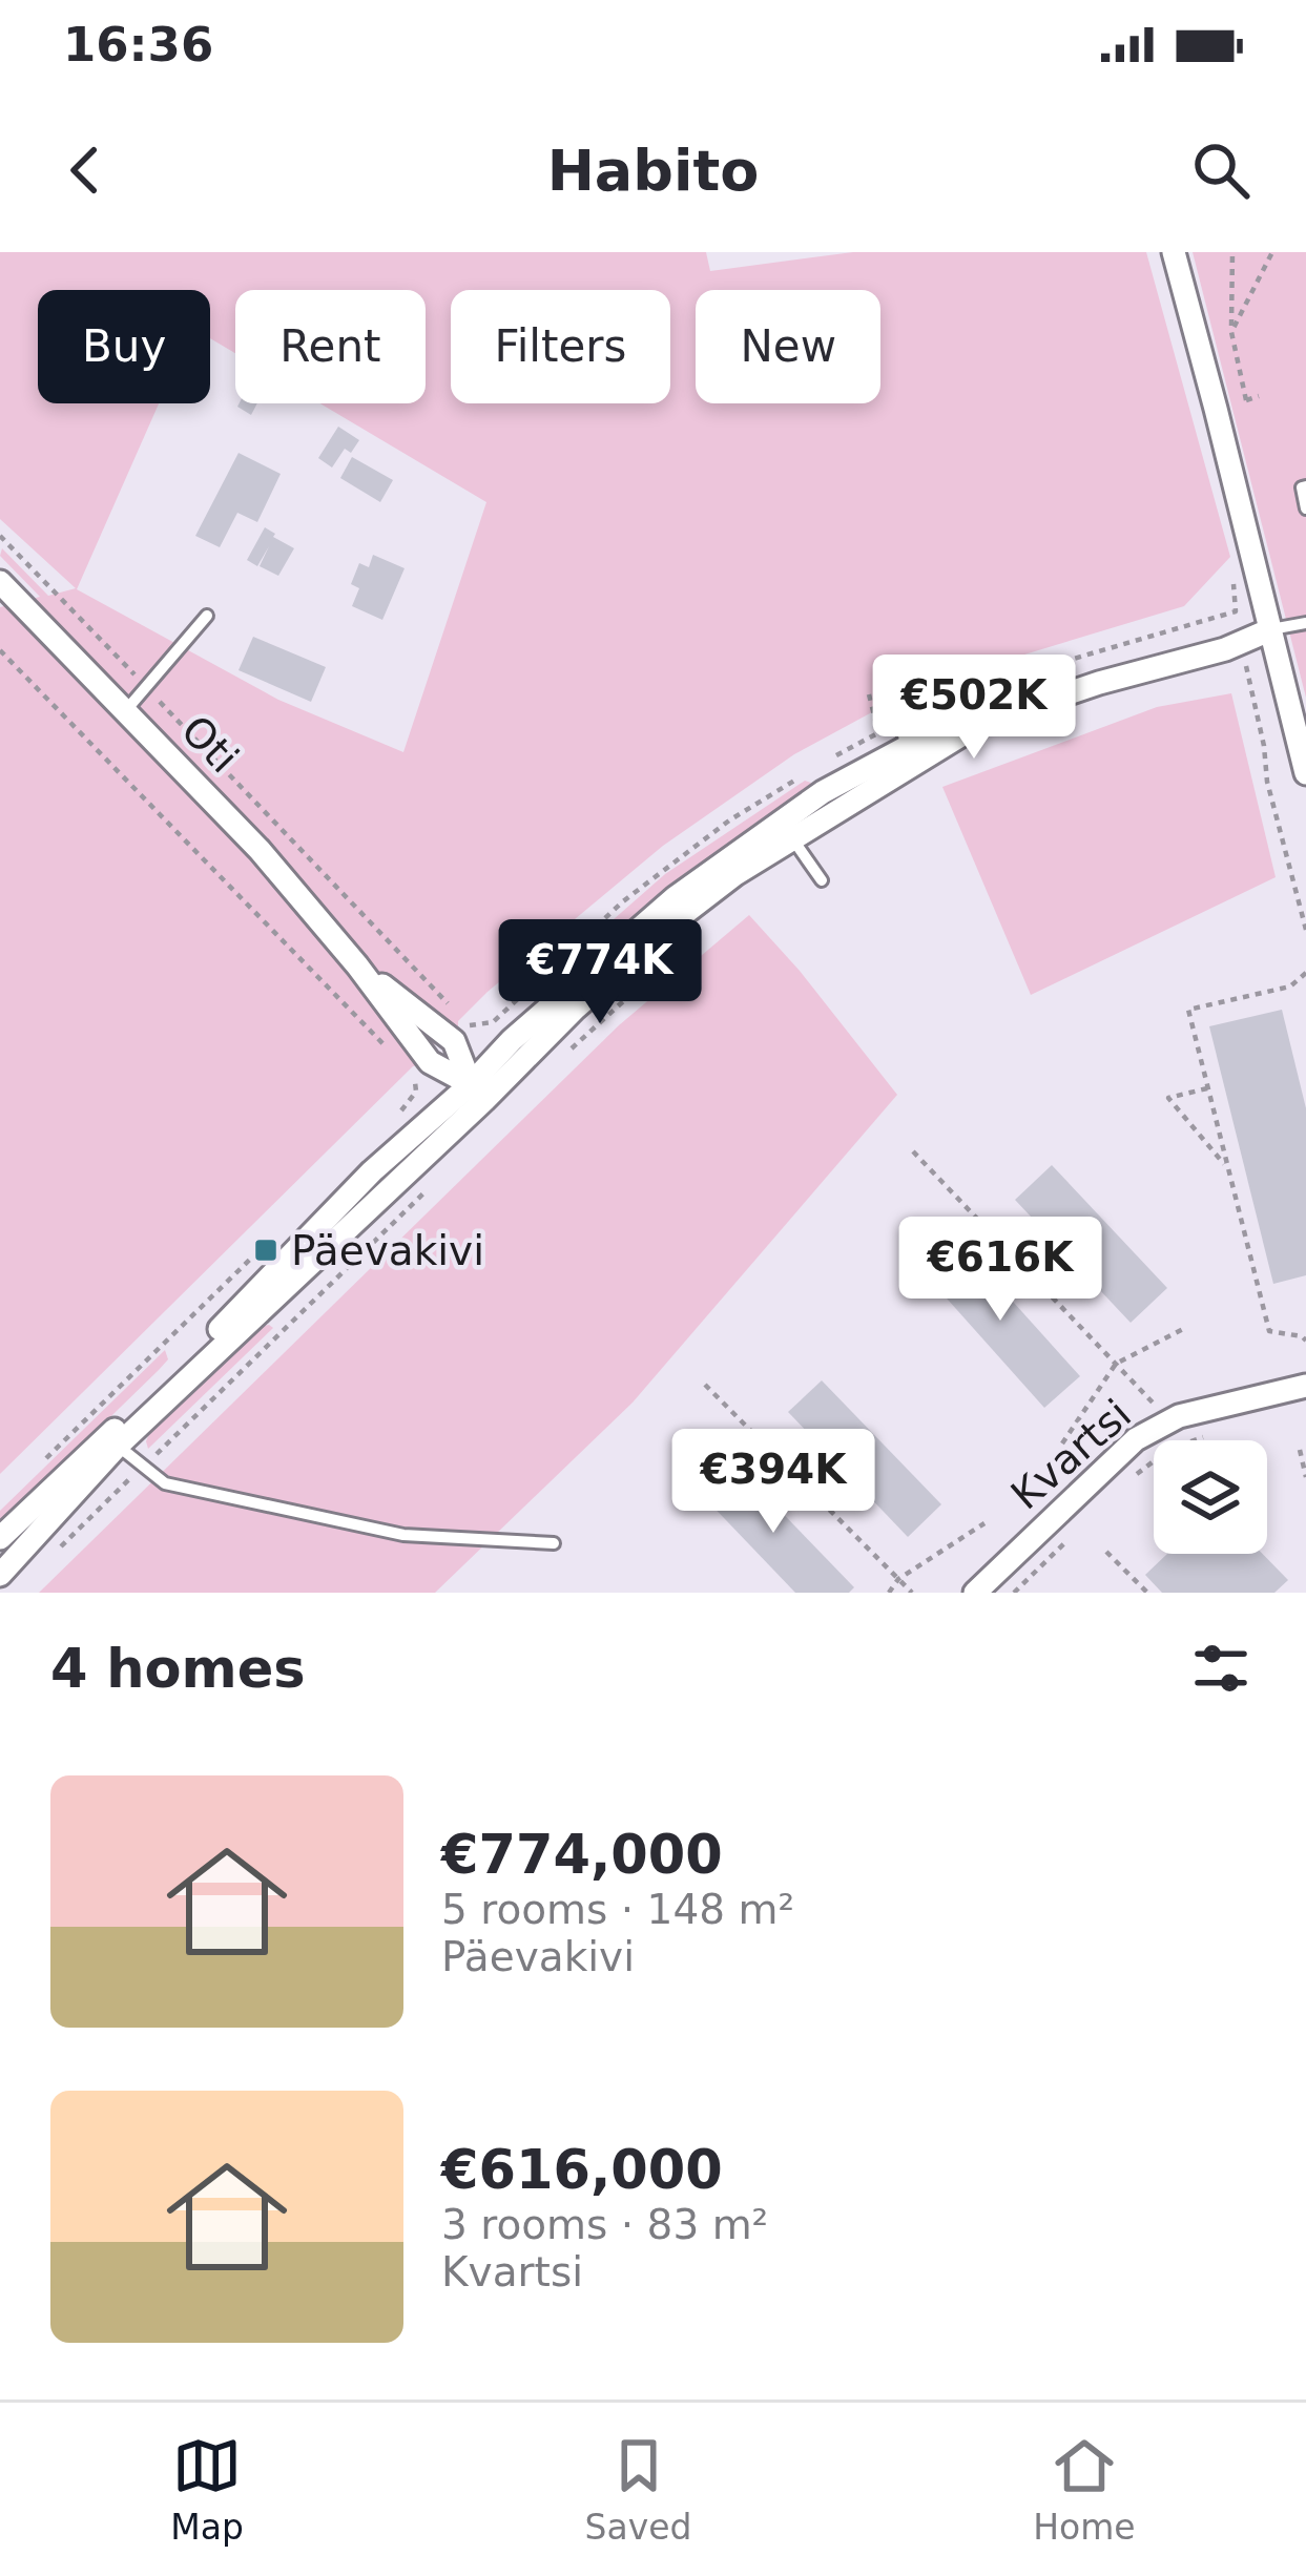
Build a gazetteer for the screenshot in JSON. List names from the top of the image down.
{
  "streets": {
    "street": ["Oti", "Kvartsi"]
  },
  "places": {
    "transit": ["Päevakivi"]
  },
  "page": {
    "status": "16:36",
    "header": "Habito",
    "chip": [
      "Buy",
      "Rent",
      "Filters",
      "New"
    ],
    "price": [
      "€502K",
      "€774K",
      "€616K",
      "€394K"
    ],
    "heading": "4 homes",
    "list": [
      {
        "name": "€774,000",
        "note": "5 rooms · 148 m² · Päevakivi"
      },
      {
        "name": "€616,000",
        "note": "3 rooms · 83 m² · Kvartsi"
      }
    ],
    "tabs": ["Map", "Saved", "Home"]
  }
}
